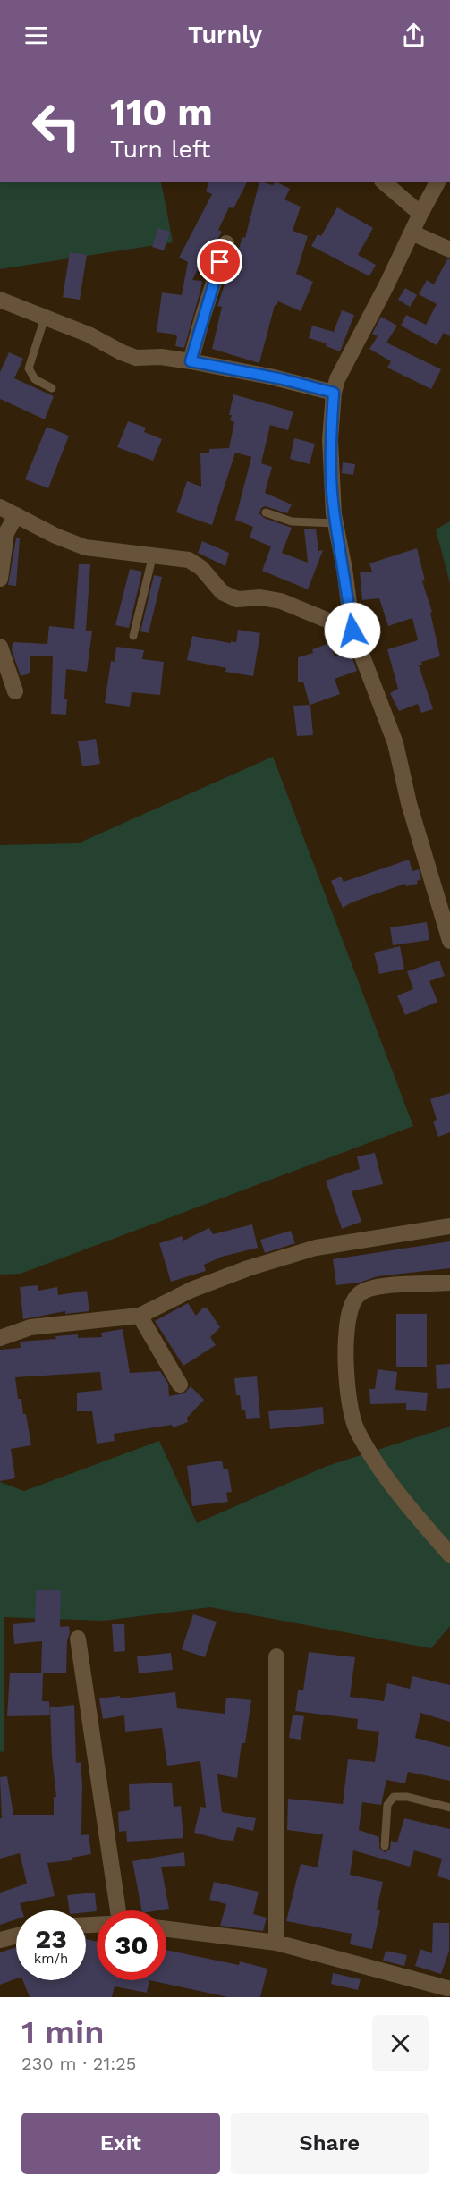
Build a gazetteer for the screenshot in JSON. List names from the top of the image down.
{
  "page": {
    "header": "Turnly",
    "turn": ["110 m", "Turn left"],
    "speed": "23 km/h",
    "limit": "30",
    "heading": ["1 min", "230 m · 21:25"],
    "buttons": ["Exit", "Share"]
  }
}
